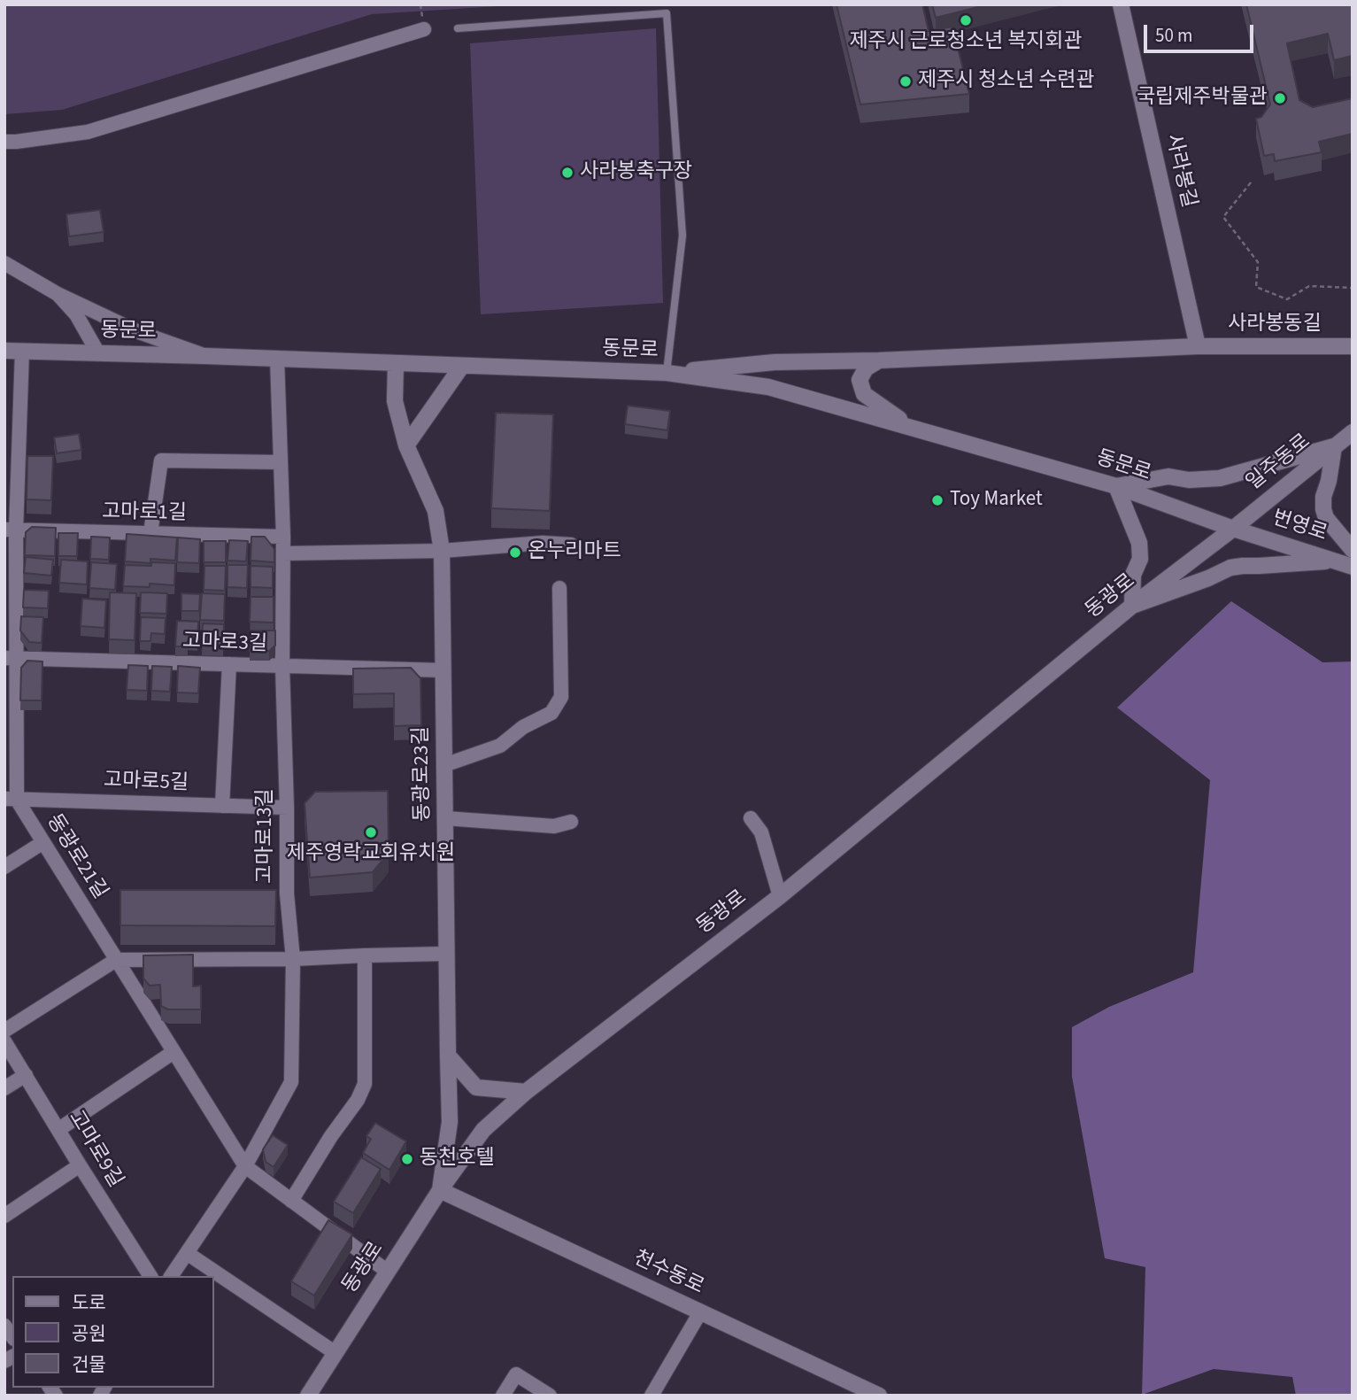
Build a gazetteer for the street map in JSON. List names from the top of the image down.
{
  "streets": {
    "main road": [
      "사라봉길",
      "사라봉동길",
      "동문로",
      "일주동로",
      "번영로",
      "동광로",
      "동광로23길",
      "천수동로"
    ],
    "street": [
      "고마로1길",
      "고마로3길",
      "고마로5길",
      "고마로13길",
      "동광로21길",
      "고마로9길"
    ]
  },
  "crossings": [
    ["사라봉길", "사라봉동길"],
    ["사라봉동길", "동문로"],
    ["동문로", "일주동로"],
    ["동문로", "번영로"],
    ["동문로", "동광로"],
    ["동문로", "동광로23길"],
    ["동문로", "고마로13길"],
    ["일주동로", "번영로"],
    ["일주동로", "동광로"],
    ["고마로1길", "고마로13길"],
    ["번영로", "동광로"],
    ["동광로", "동광로23길"],
    ["동광로", "동광로21길"],
    ["동광로", "천수동로"],
    ["고마로3길", "동광로23길"],
    ["고마로3길", "고마로13길"],
    ["동광로23길", "천수동로"],
    ["고마로5길", "고마로13길"],
    ["고마로5길", "동광로21길"],
    ["고마로13길", "동광로21길"]
  ],
  "places": [
    "제주시 근로청소년 복지회관",
    "제주시 청소년 수련관",
    "국립제주박물관",
    "사라봉축구장",
    "Toy Market",
    "온누리마트",
    "제주영락교회유치원",
    "동천호텔"
  ],
  "legend": ["도로", "공원", "건물"],
  "scale_bar": "50 m"
}
